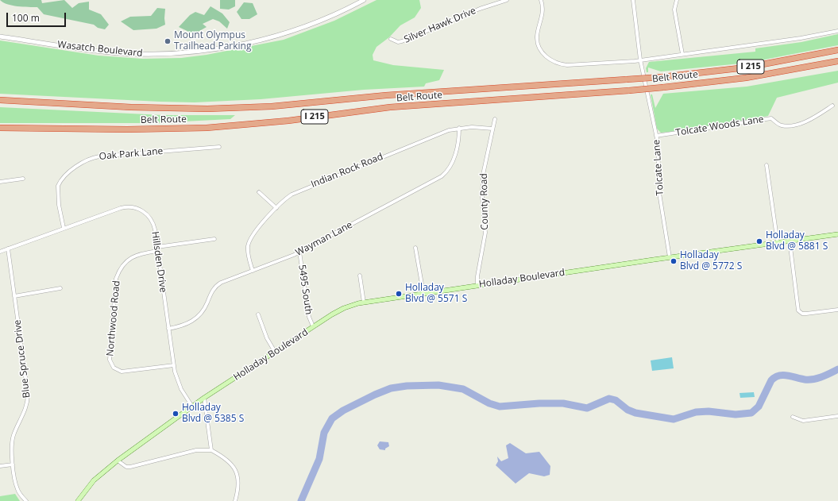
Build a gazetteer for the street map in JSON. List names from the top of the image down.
{
  "streets": {
    "highway": ["I 215", "Belt Route"],
    "main road": ["Holladay Boulevard"],
    "street": [
      "Silver Hawk Drive",
      "Wasatch Boulevard",
      "Tolcate Woods Lane",
      "Oak Park Lane",
      "Tolcate Lane",
      "Indian Rock Road",
      "County Road",
      "Wayman Lane",
      "Hillsden Drive",
      "5495 South",
      "Northwood Road",
      "Blue Spruce Drive"
    ]
  },
  "crossings": [
    ["Tolcate Woods Lane", "Tolcate Lane"],
    ["Oak Park Lane", "Hillsden Drive"],
    ["Tolcate Lane", "Holladay Boulevard"],
    ["Indian Rock Road", "County Road"],
    ["Indian Rock Road", "Wayman Lane"],
    ["County Road", "Holladay Boulevard"],
    ["Wayman Lane", "Hillsden Drive"],
    ["Wayman Lane", "5495 South"],
    ["Hillsden Drive", "Holladay Boulevard"],
    ["Hillsden Drive", "Northwood Road"],
    ["Hillsden Drive", "Blue Spruce Drive"],
    ["Holladay Boulevard", "5495 South"]
  ],
  "places": [
    "Mount Olympus Trailhead Parking",
    "Holladay Blvd @ 5881 S",
    "Holladay Blvd @ 5772 S",
    "Holladay Blvd @ 5571 S",
    "Holladay Blvd @ 5385 S"
  ],
  "scale_bar": "100 m"
}
